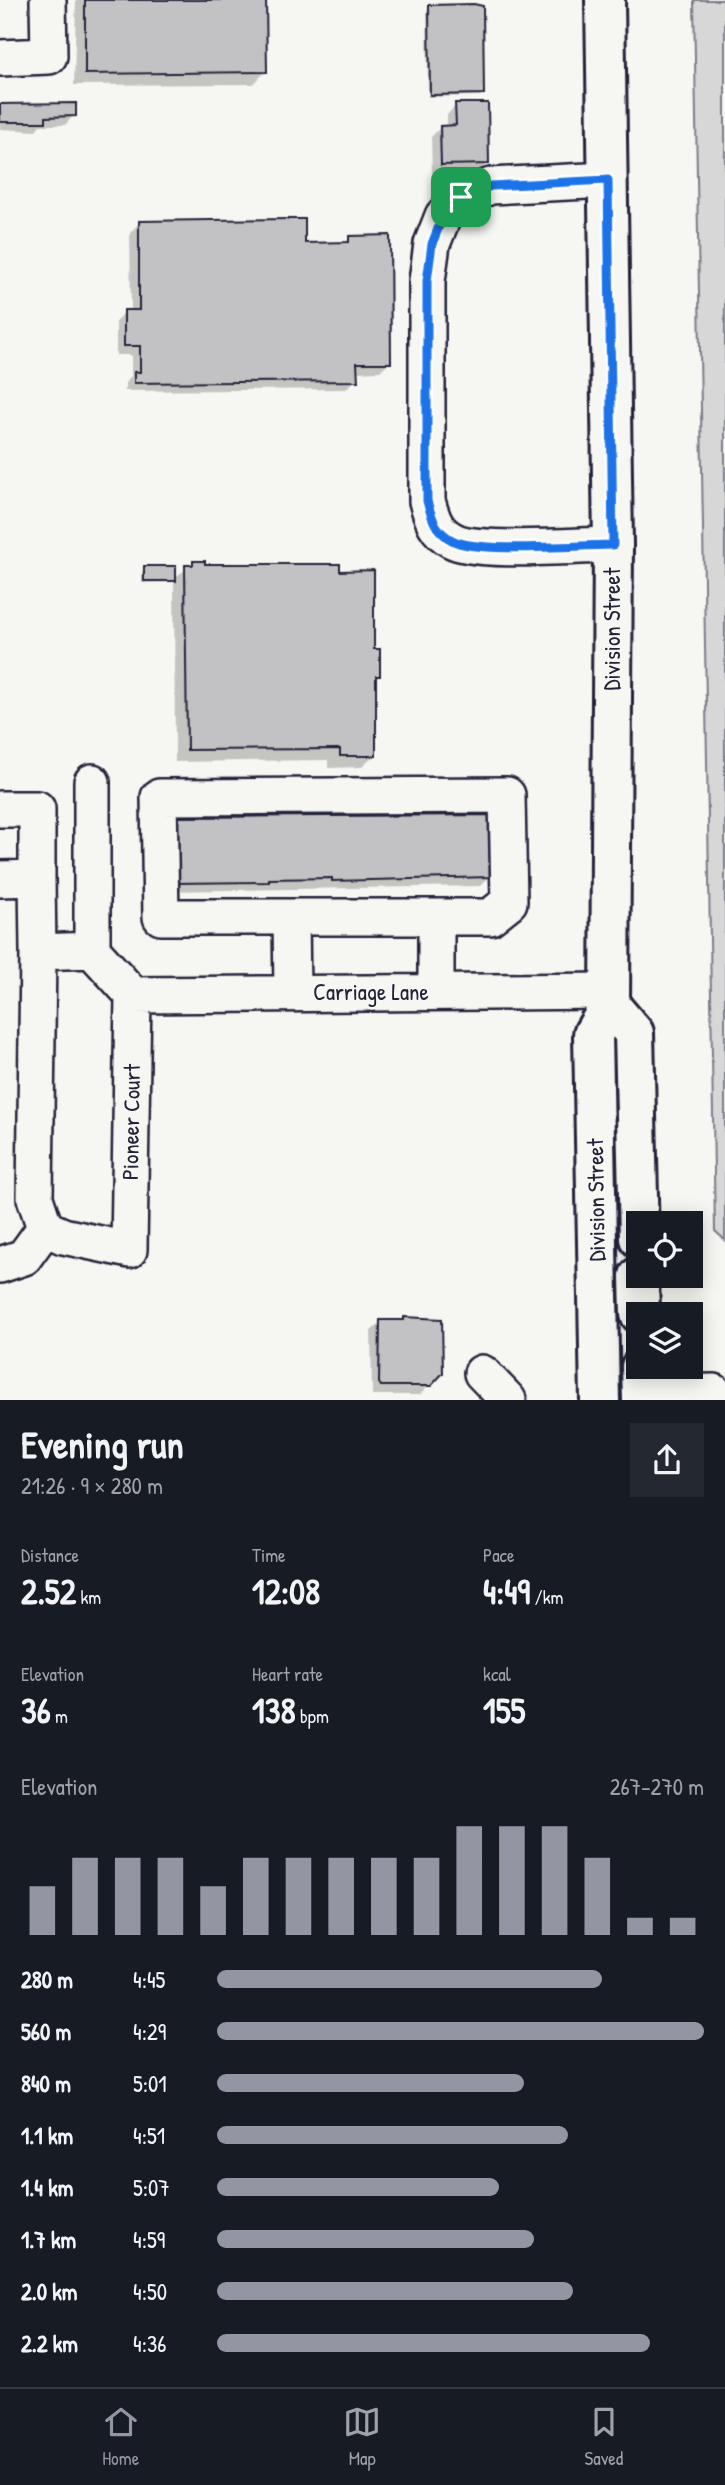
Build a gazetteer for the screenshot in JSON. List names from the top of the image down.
{
  "streets": {
    "main road": ["Division Street"],
    "street": ["Carriage Lane", "Pioneer Court"]
  },
  "crossings": [
    ["Division Street", "Carriage Lane"],
    ["Carriage Lane", "Pioneer Court"]
  ],
  "page": {
    "heading": ["Evening run", "21:26 · 9 × 280 m"],
    "stats": [
      ["Distance", "2.52 km"],
      ["Time", "12:08"],
      ["Pace", "4:49 /km"],
      ["Elevation", "36 m"],
      ["Heart rate", "138 bpm"],
      ["kcal", "155"]
    ],
    "chart": ["Elevation", "267–270 m"],
    "list": [
      {
        "name": "280 m",
        "note": "4:45"
      },
      {
        "name": "560 m",
        "note": "4:29"
      },
      {
        "name": "840 m",
        "note": "5:01"
      },
      {
        "name": "1.1 km",
        "note": "4:51"
      },
      {
        "name": "1.4 km",
        "note": "5:07"
      },
      {
        "name": "1.7 km",
        "note": "4:59"
      },
      {
        "name": "2.0 km",
        "note": "4:50"
      },
      {
        "name": "2.2 km",
        "note": "4:36"
      }
    ],
    "tabs": ["Home", "Map", "Saved"]
  }
}
